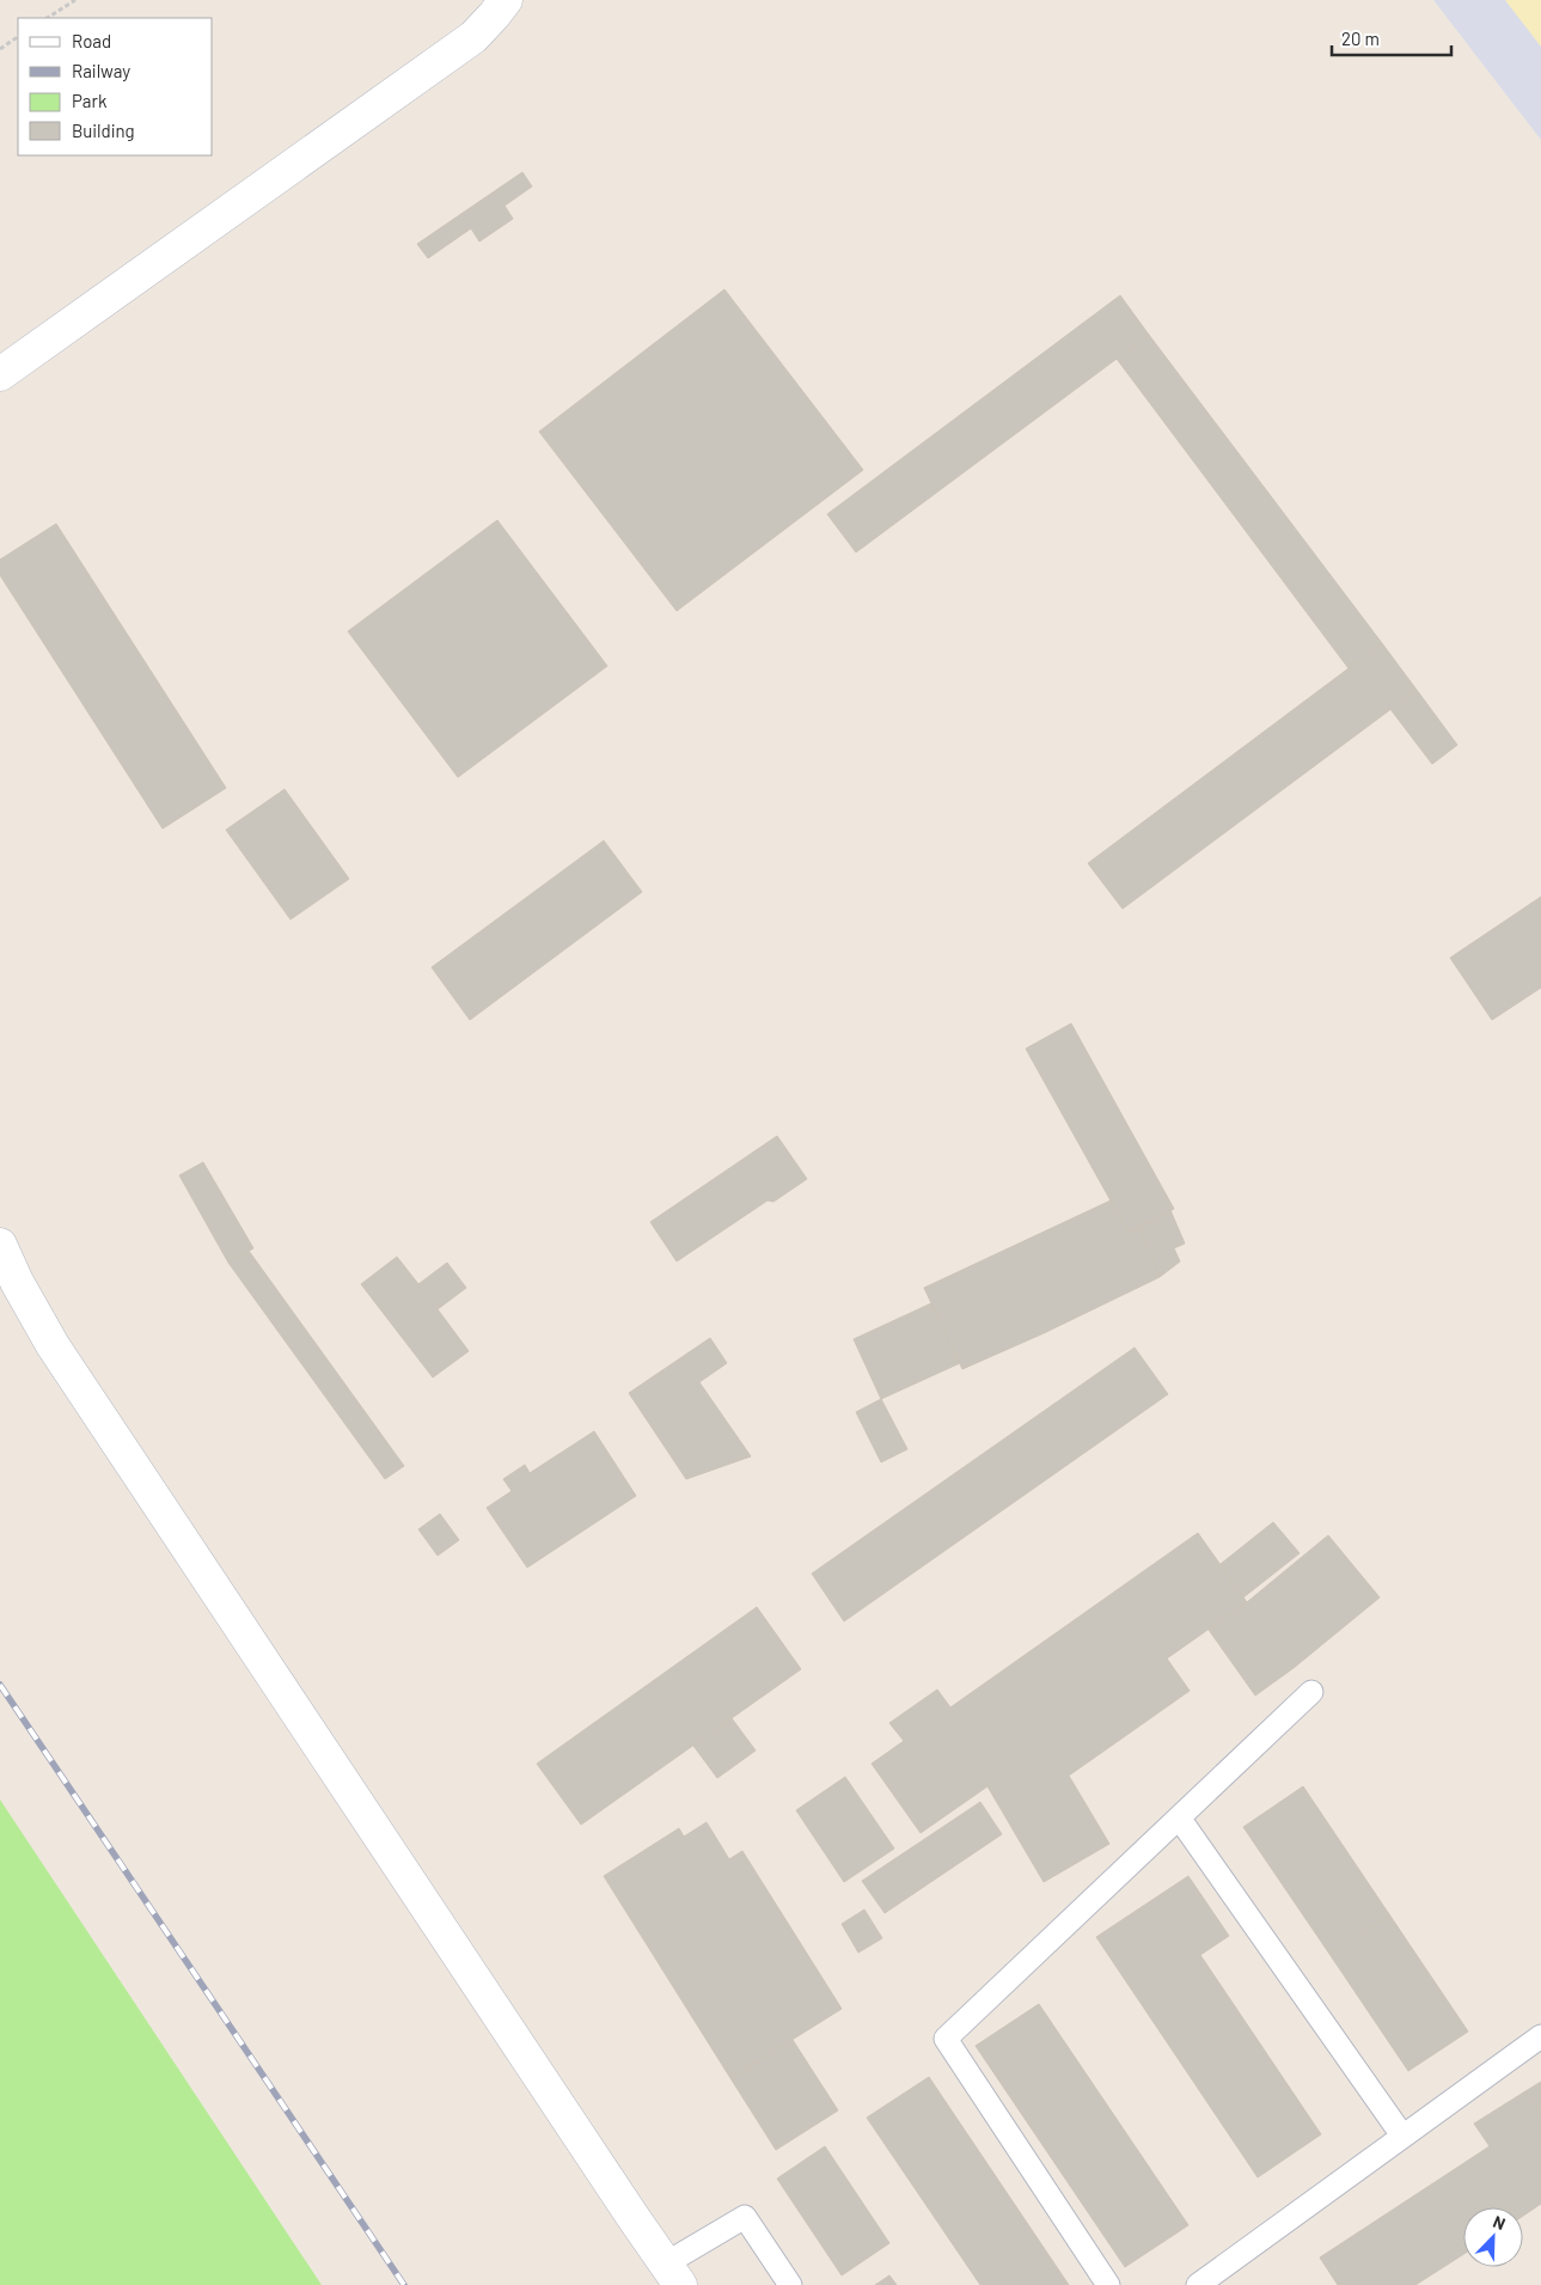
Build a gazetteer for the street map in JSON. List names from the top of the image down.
{
  "legend": [
    "Road",
    "Railway",
    "Park",
    "Building"
  ],
  "scale_bar": "20 m",
  "north": "top right"
}
